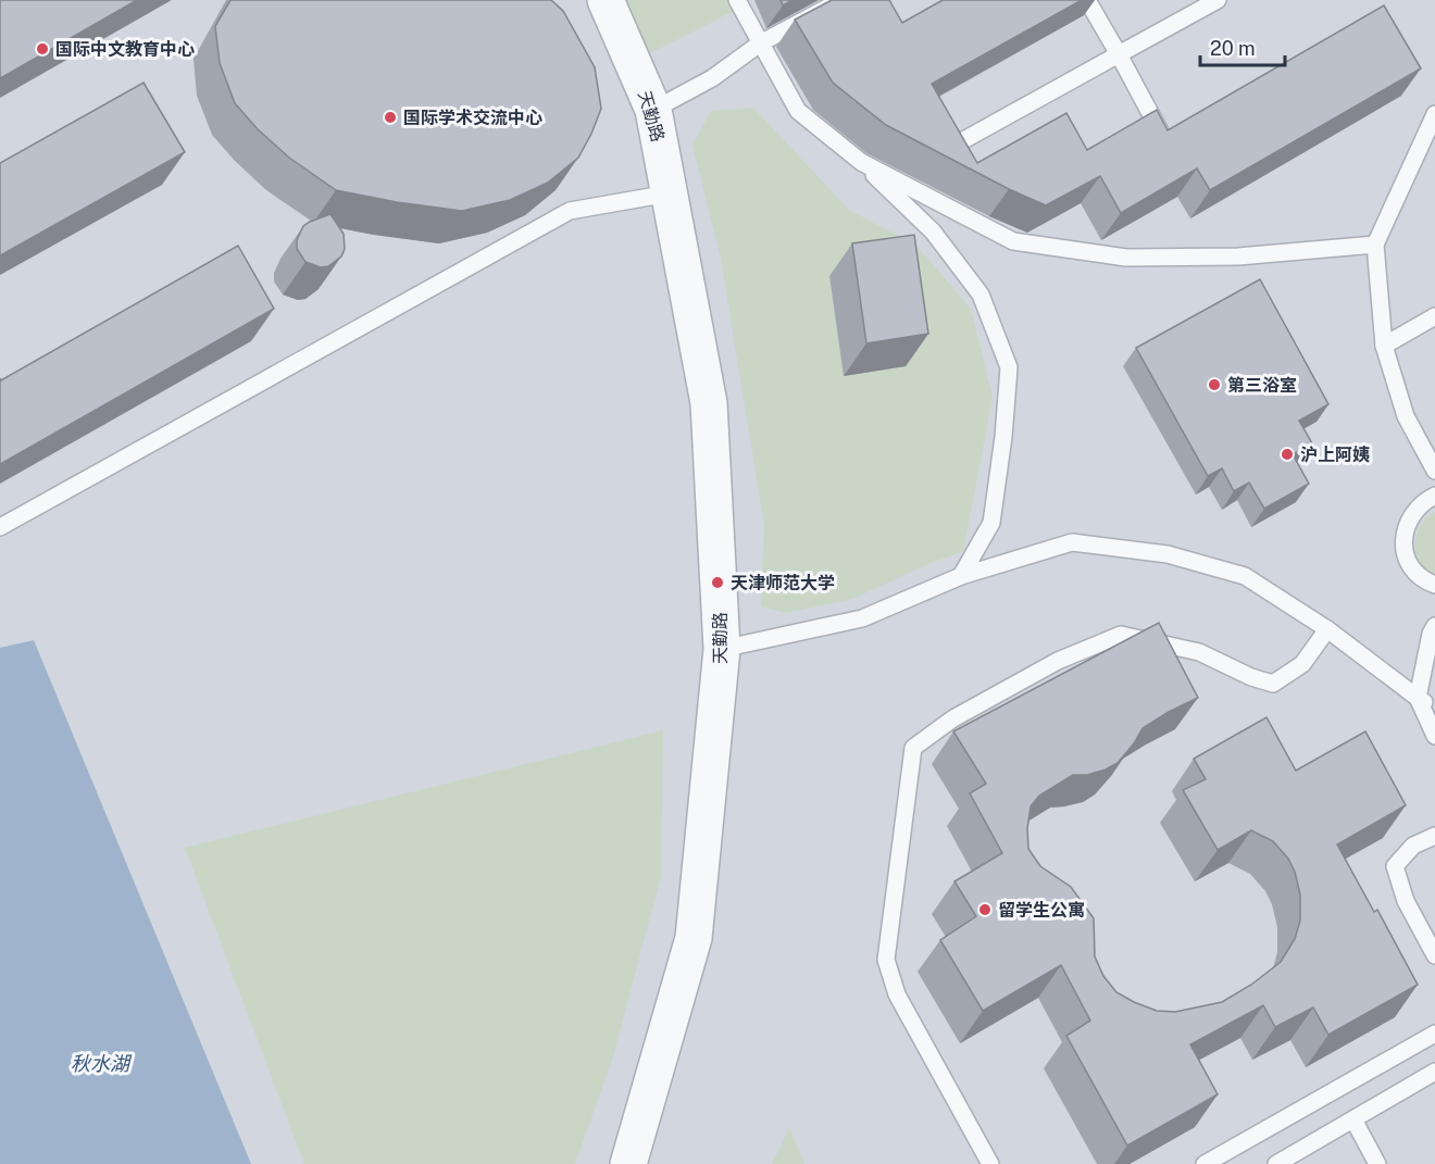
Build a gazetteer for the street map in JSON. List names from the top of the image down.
{
  "streets": {
    "street": ["天勤路"]
  },
  "water": ["秋水湖"],
  "places": [
    "国际中文教育中心",
    "国际学术交流中心",
    "第三浴室",
    "沪上阿姨",
    "天津师范大学",
    "留学生公寓"
  ],
  "scale_bar": "20 m"
}
